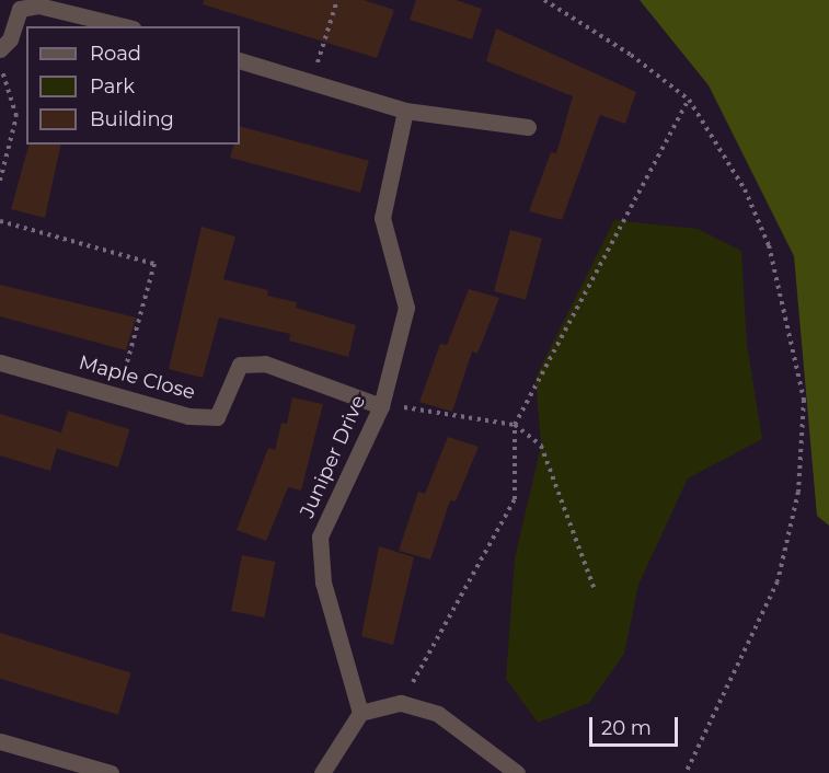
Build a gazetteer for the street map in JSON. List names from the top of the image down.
{
  "streets": {
    "street": ["Maple Close", "Juniper Drive"]
  },
  "crossings": [
    ["Maple Close", "Juniper Drive"]
  ],
  "legend": ["Road", "Park", "Building"],
  "scale_bar": "20 m"
}
